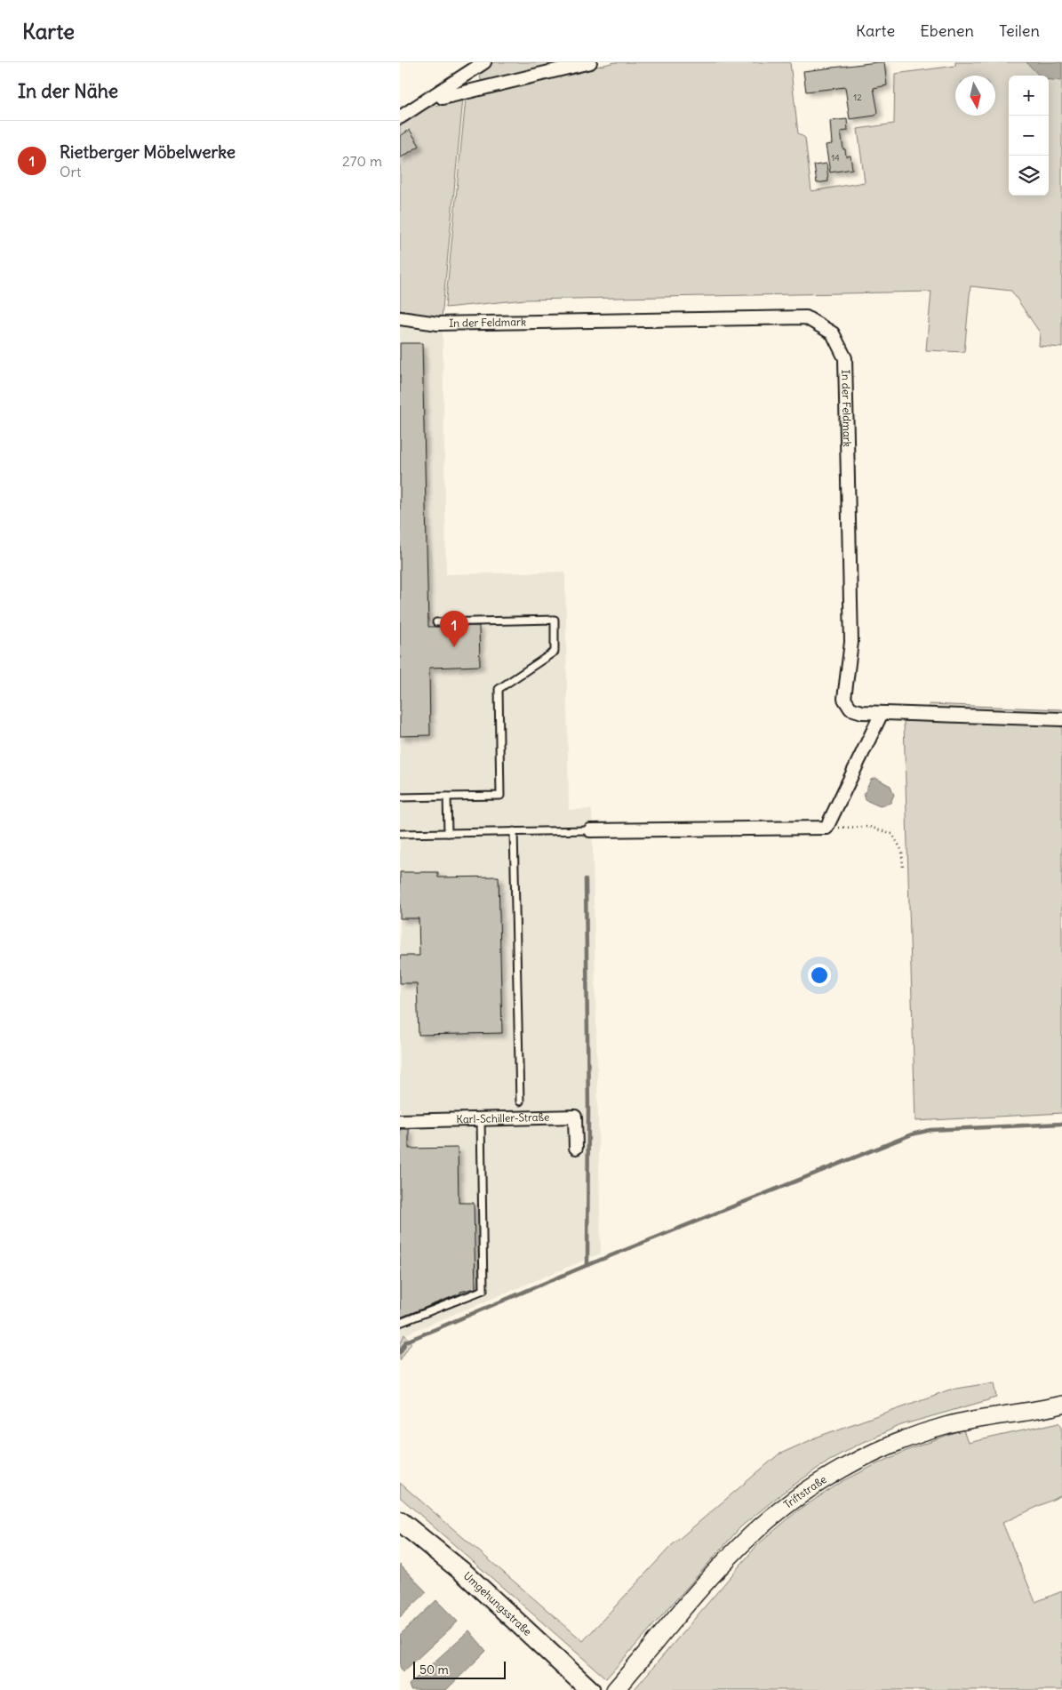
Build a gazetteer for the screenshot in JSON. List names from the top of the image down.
{
  "streets": {
    "main road": ["Umgehungsstraße"],
    "street": ["In der Feldmark", "Karl-Schiller-Straße", "Triftstraße"]
  },
  "house_numbers": ["12", "14"],
  "scale_bar": "50 m",
  "north": "bottom",
  "page": {
    "header": "Karte",
    "nav": ["Karte", "Ebenen", "Teilen"],
    "heading": "In der Nähe",
    "map_buttons": ["+", "−"],
    "list": [
      {
        "mark": "1",
        "name": "Rietberger Möbelwerke",
        "note": "Ort",
        "value": "270 m"
      }
    ],
    "pins": "1",
    "scale": "50 m"
  }
}
